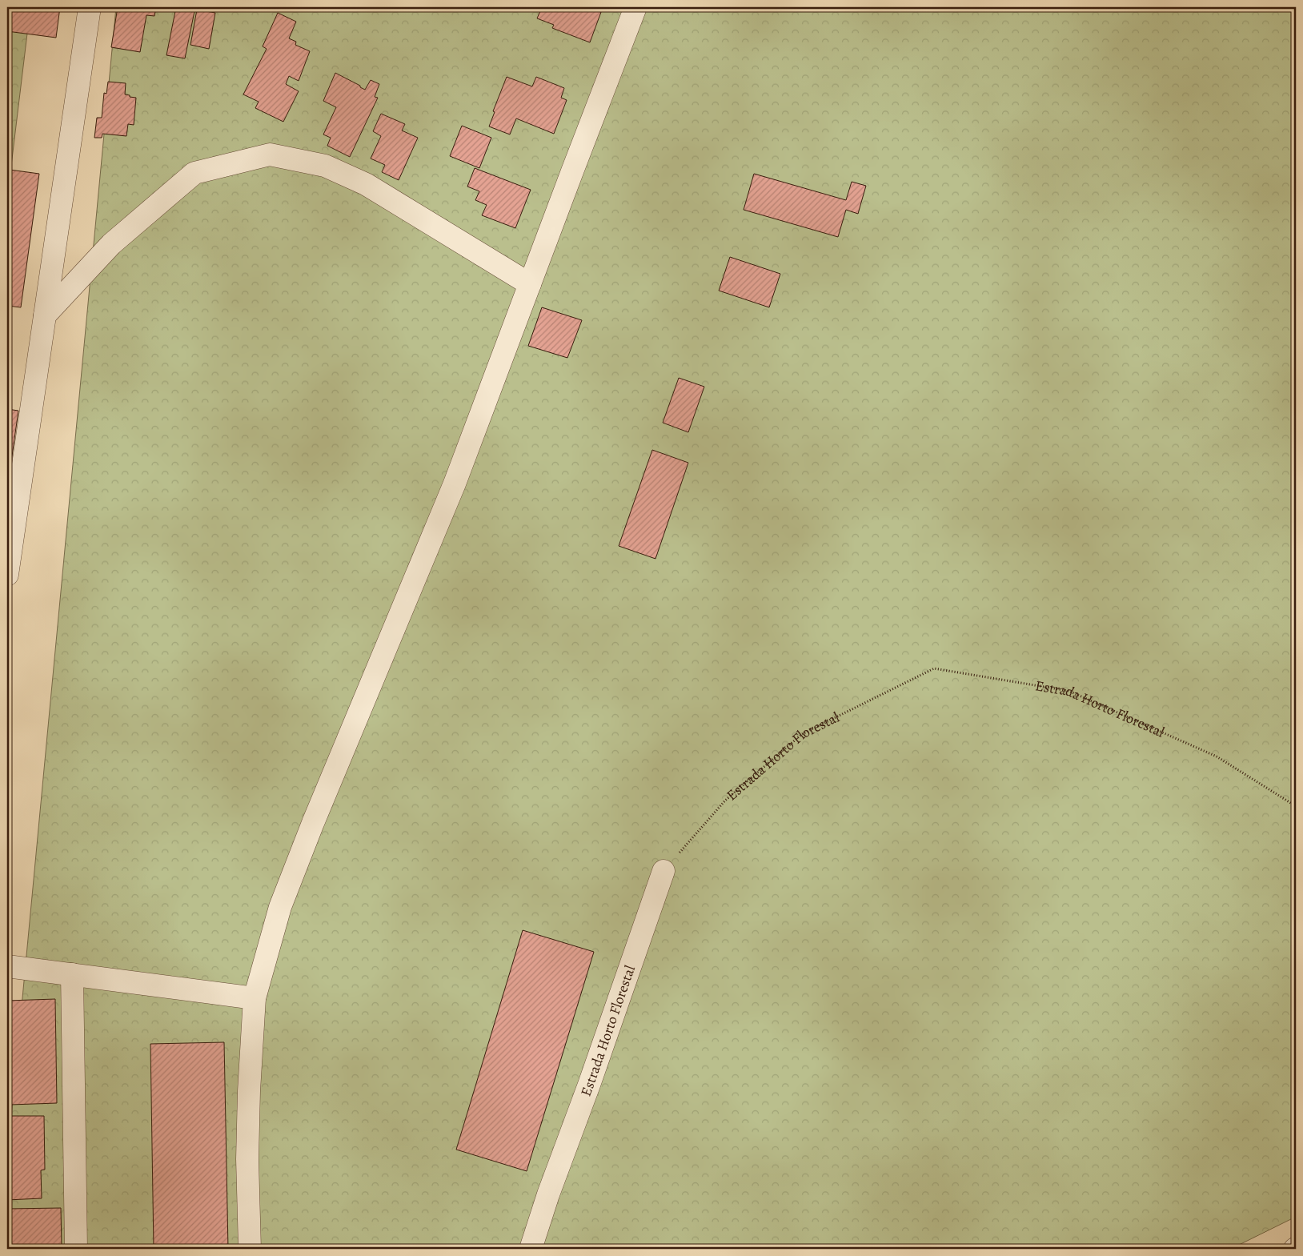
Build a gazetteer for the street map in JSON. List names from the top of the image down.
{
  "streets": {
    "street": ["Estrada Horto Florestal"]
  }
}
